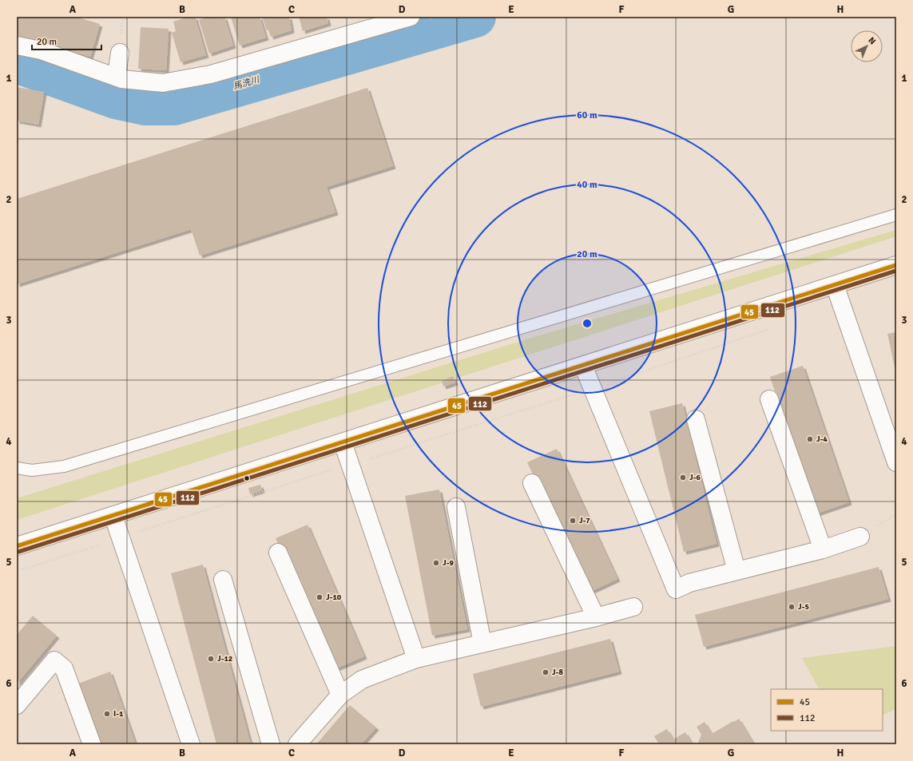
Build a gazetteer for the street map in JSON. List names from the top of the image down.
{
  "water": ["馬洗川"],
  "places": [
    "J-4",
    "J-6",
    "J-7",
    "J-9",
    "J-10",
    "J-5",
    "J-12",
    "J-8",
    "I-1"
  ],
  "lines": ["transit line 45", "transit line 112"],
  "legend": ["45", "112"],
  "scale_bar": "20 m",
  "north": "top right",
  "grid": {
    "columns": [
      "A",
      "B",
      "C",
      "D",
      "E",
      "F",
      "G",
      "H"
    ],
    "rows": [
      "1",
      "2",
      "3",
      "4",
      "5",
      "6"
    ]
  },
  "rings": ["60 m", "40 m", "20 m"]
}
